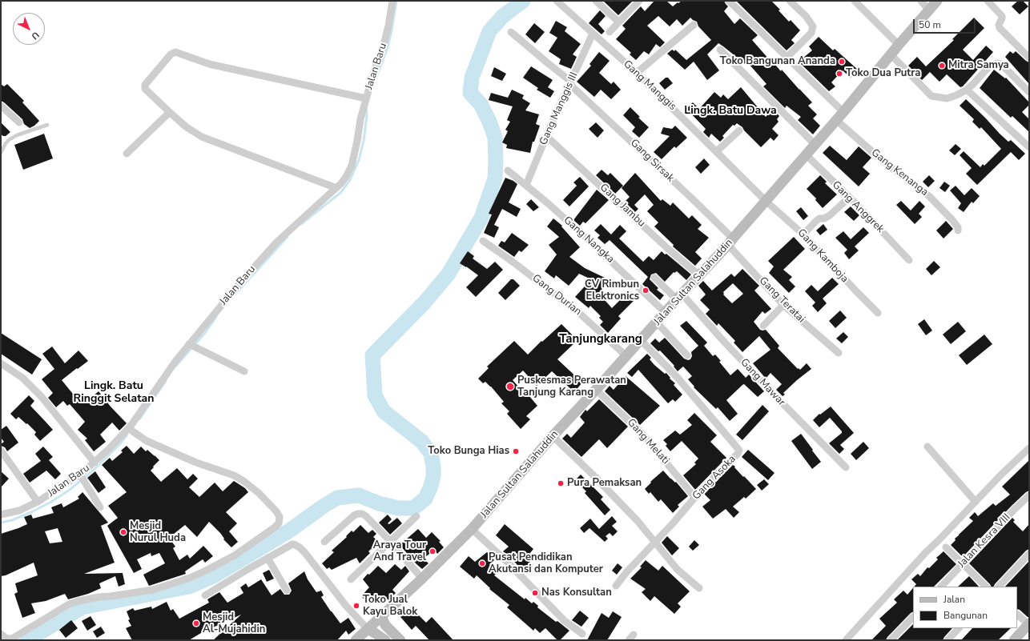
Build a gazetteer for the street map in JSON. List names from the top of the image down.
{
  "streets": {
    "main road": ["Jalan Sultan Salahuddin"],
    "street": [
      "Jalan Baru",
      "Gang Manggis",
      "Gang Manggis III",
      "Gang Sirsak",
      "Gang Kenanga",
      "Gang Jambu",
      "Gang Anggrek",
      "Gang Nangka",
      "Gang Kamboja",
      "Gang Durian",
      "Gang Teratai",
      "Gang Mawar",
      "Gang Melati",
      "Gang Asoka",
      "Jalan Kesra VIII"
    ]
  },
  "crossings": [
    ["Gang Manggis", "Gang Manggis III"],
    ["Gang Manggis", "Gang Kamboja"],
    ["Gang Manggis", "Jalan Sultan Salahuddin"],
    ["Gang Manggis III", "Gang Sirsak"],
    ["Gang Manggis III", "Gang Jambu"],
    ["Gang Manggis III", "Gang Nangka"],
    ["Gang Sirsak", "Jalan Sultan Salahuddin"],
    ["Gang Sirsak", "Gang Teratai"],
    ["Gang Kenanga", "Jalan Sultan Salahuddin"],
    ["Gang Jambu", "Jalan Sultan Salahuddin"],
    ["Gang Anggrek", "Jalan Sultan Salahuddin"],
    ["Gang Nangka", "Jalan Sultan Salahuddin"],
    ["Gang Kamboja", "Jalan Sultan Salahuddin"],
    ["Jalan Sultan Salahuddin", "Gang Durian"],
    ["Jalan Sultan Salahuddin", "Gang Teratai"],
    ["Jalan Sultan Salahuddin", "Gang Mawar"],
    ["Jalan Sultan Salahuddin", "Gang Melati"],
    ["Jalan Sultan Salahuddin", "Gang Asoka"],
    ["Gang Melati", "Gang Asoka"]
  ],
  "districts": ["Lingk. Batu Dawa", "Tanjungkarang", "Lingk. Batu Ringgit Selatan"],
  "places": [
    "Toko Bangunan Ananda",
    "Mitra Samya",
    "Toko Dua Putra",
    "CV Rimbun Elektronics",
    "Puskesmas Perawatan Tanjung Karang",
    "Toko Bunga Hias",
    "Pura Pemaksan",
    "Mesjid Nurul Huda",
    "Araya Tour And Travel",
    "Pusat Pendidikan Akutansi dan Komputer",
    "Nas Konsultan",
    "Toko Jual Kayu Balok",
    "Mesjid Al-Mujahidin"
  ],
  "legend": ["Jalan", "Bangunan"],
  "scale_bar": "50 m",
  "north": "bottom right"
}
